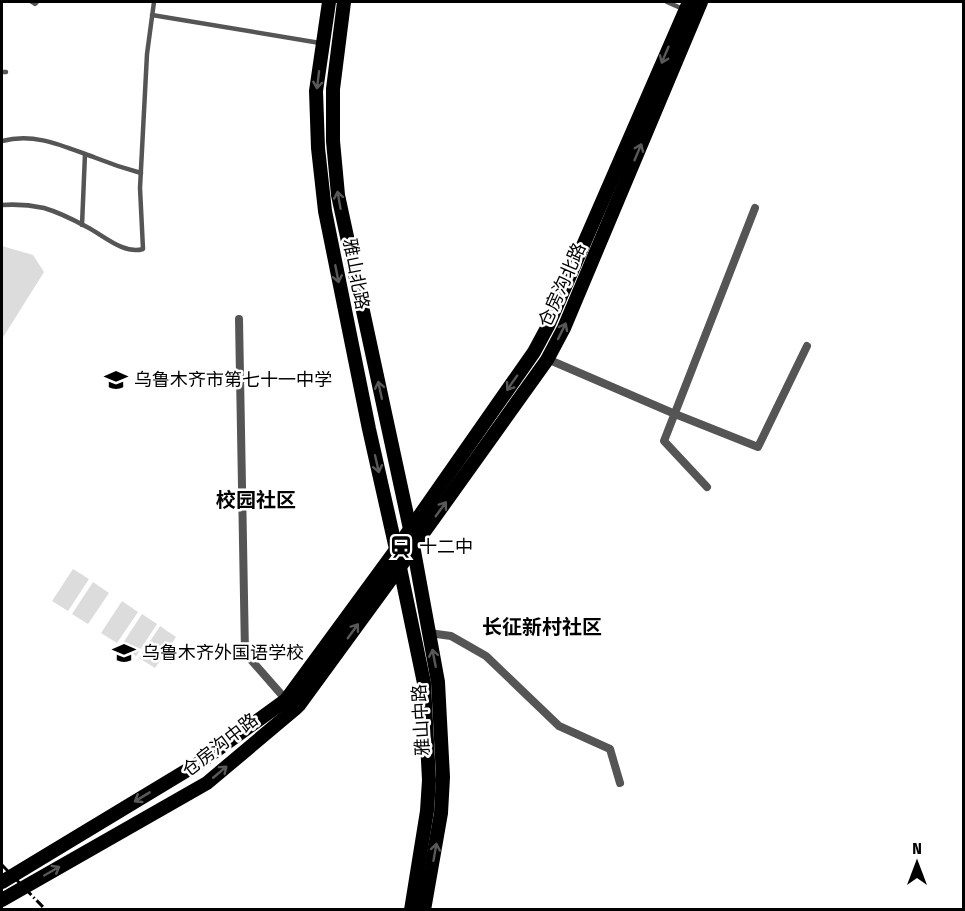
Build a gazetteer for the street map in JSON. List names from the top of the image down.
{
  "streets": {
    "main road": [
      "雅山北路",
      "仓房沟北路",
      "雅山中路",
      "仓房沟中路"
    ]
  },
  "crossings": [
    ["雅山北路", "仓房沟北路"],
    ["雅山北路", "雅山中路"],
    ["雅山北路", "仓房沟中路"],
    ["仓房沟北路", "雅山中路"],
    ["仓房沟北路", "仓房沟中路"],
    ["雅山中路", "仓房沟中路"]
  ],
  "districts": ["校园社区", "长征新村社区"],
  "places": {
    "school or university": ["乌鲁木齐市第七十一中学", "乌鲁木齐外国语学校"],
    "station": ["十二中"]
  },
  "north": "top"
}
